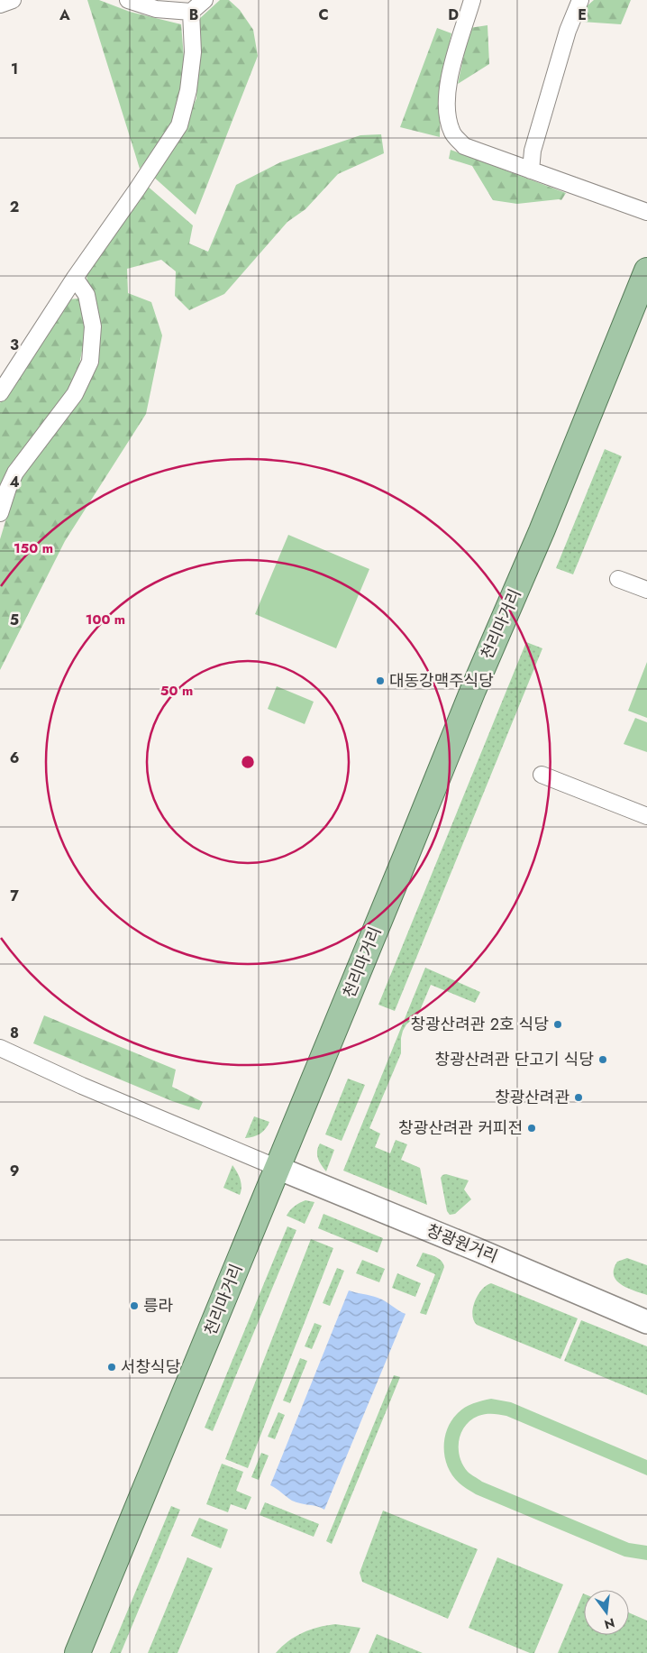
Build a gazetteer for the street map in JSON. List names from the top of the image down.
{
  "streets": {
    "main road": ["천리마거리", "창광원거리"]
  },
  "crossings": [
    ["천리마거리", "창광원거리"]
  ],
  "places": [
    "대동강맥주식당",
    "창광산려관 2호 식당",
    "창광산려관 단고기 식당",
    "창광산려관",
    "창광산려관 커피전",
    "릉라",
    "서창식당"
  ],
  "north": "bottom",
  "grid": {
    "columns": [
      "A",
      "B",
      "C",
      "D",
      "E"
    ],
    "rows": [
      "1",
      "2",
      "3",
      "4",
      "5",
      "6",
      "7",
      "8",
      "9"
    ]
  },
  "rings": ["150 m", "100 m", "50 m"]
}
